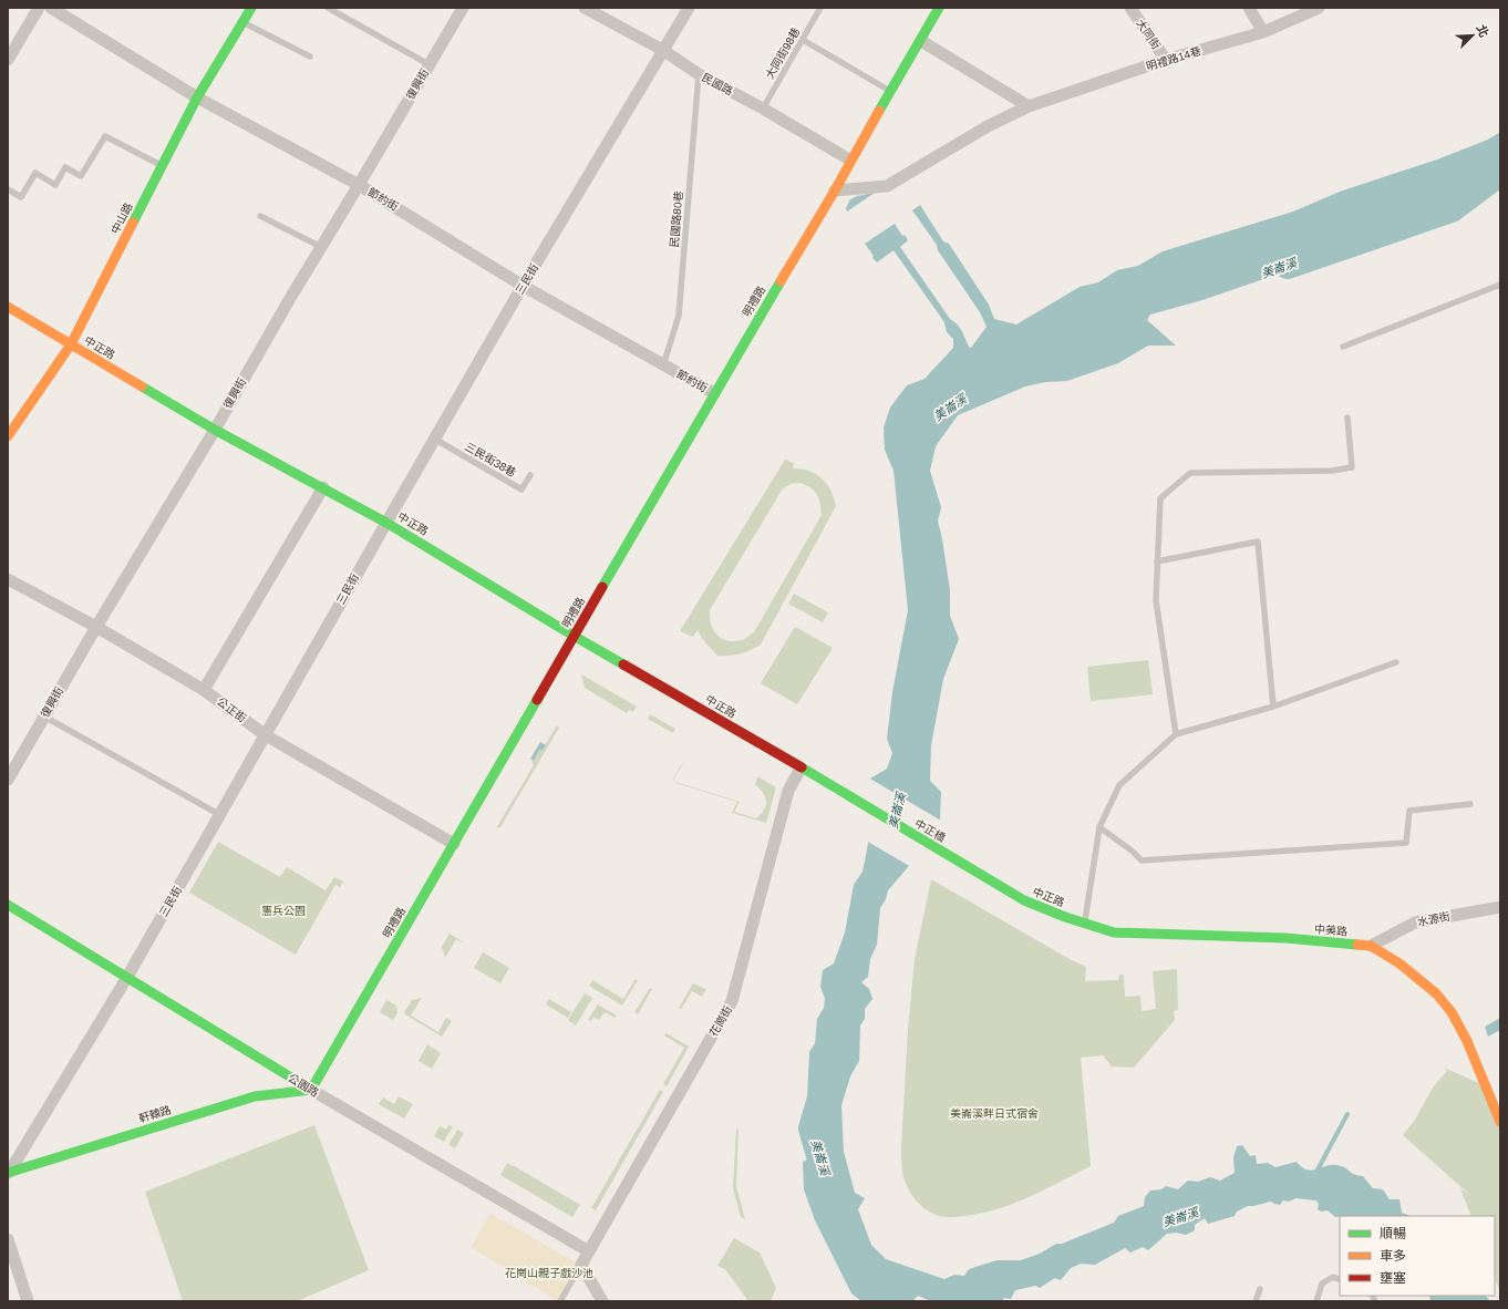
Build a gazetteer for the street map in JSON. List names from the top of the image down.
{
  "streets": {
    "street": [
      "大同街",
      "明禮路14巷",
      "復興街",
      "民國路",
      "節約街",
      "中山路",
      "三民街",
      "明禮路",
      "中正路",
      "公正街",
      "中正橋",
      "水源街",
      "中美路",
      "花崗街",
      "公園路",
      "軒轅路"
    ],
    "lane": ["大同街98巷", "民國路80巷", "三民街38巷"]
  },
  "crossings": [
    ["大同街", "明禮路14巷"],
    ["大同街98巷", "民國路"],
    ["明禮路14巷", "明禮路"],
    ["復興街", "節約街"],
    ["復興街", "中正路"],
    ["復興街", "公正街"],
    ["民國路", "民國路80巷"],
    ["民國路", "三民街"],
    ["民國路", "明禮路"],
    ["節約街", "中山路"],
    ["節約街", "民國路80巷"],
    ["節約街", "三民街"],
    ["節約街", "明禮路"],
    ["中山路", "中正路"],
    ["三民街", "中正路"],
    ["三民街", "三民街38巷"],
    ["三民街", "公正街"],
    ["三民街", "公園路"],
    ["三民街", "軒轅路"],
    ["明禮路", "中正路"],
    ["明禮路", "公正街"],
    ["明禮路", "公園路"],
    ["明禮路", "軒轅路"],
    ["中正路", "中正橋"],
    ["中正路", "中美路"],
    ["中正路", "花崗街"],
    ["中正橋", "花崗街"],
    ["水源街", "中美路"],
    ["花崗街", "公園路"],
    ["公園路", "軒轅路"]
  ],
  "water": ["美崙溪"],
  "parks": ["憲兵公園", "美崙溪畔日式宿舍", "花崗山親子戲沙池"],
  "legend": ["順暢", "車多", "壅塞"],
  "north": "top right"
}
